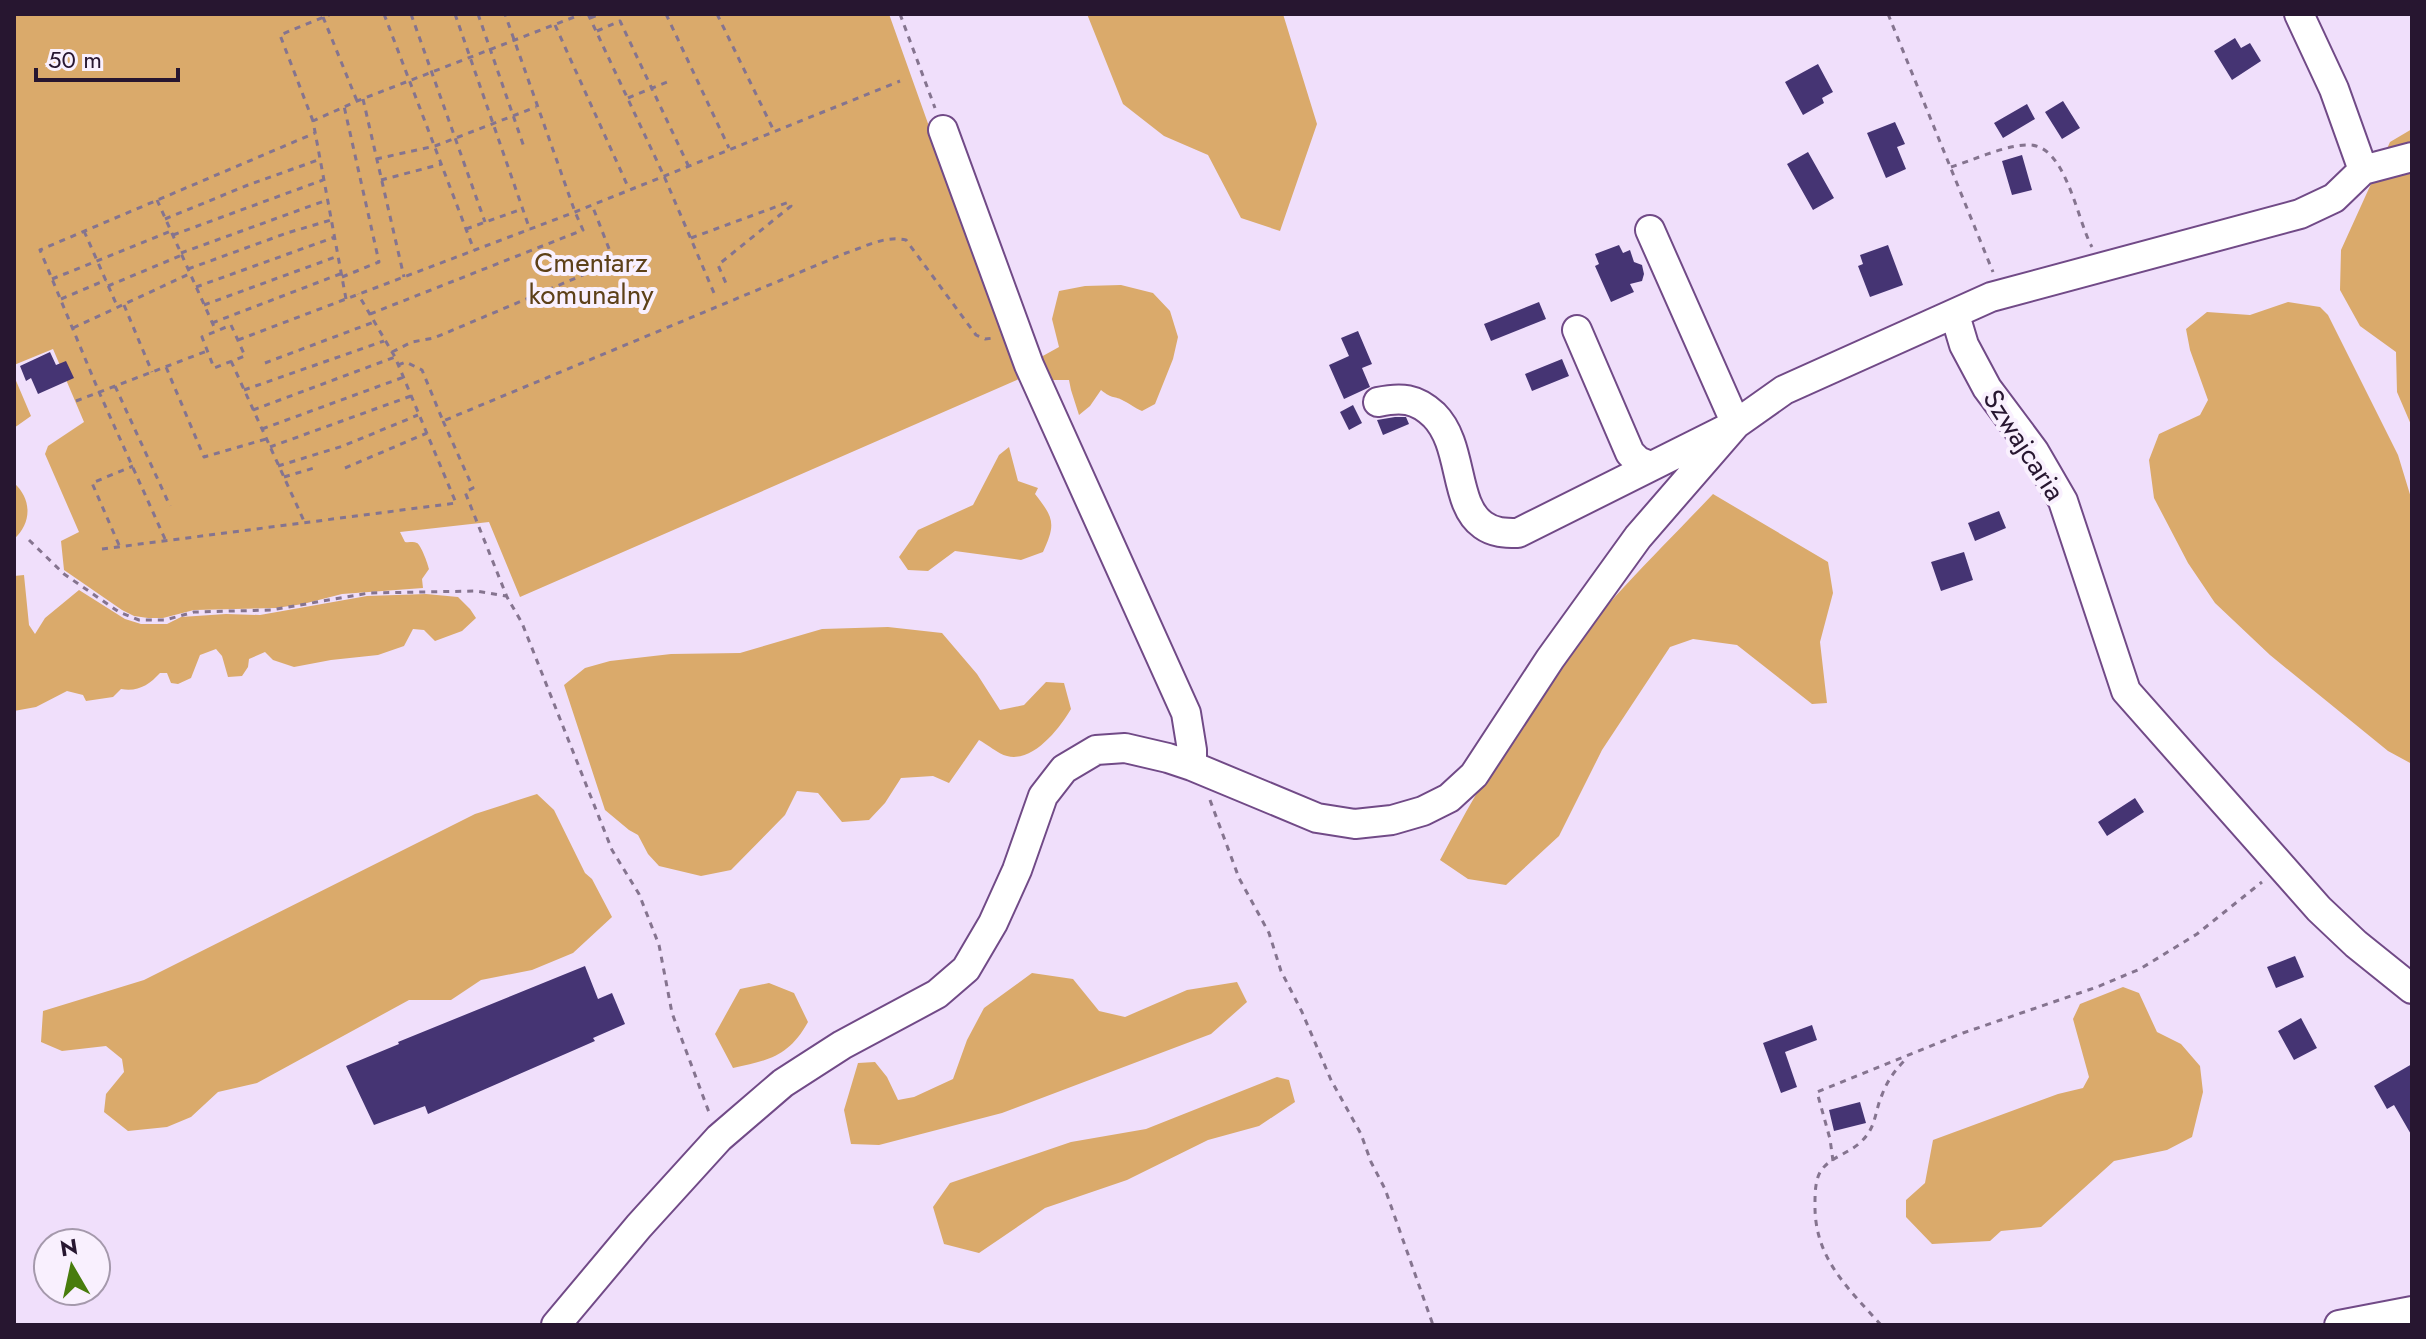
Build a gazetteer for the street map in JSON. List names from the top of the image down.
{
  "streets": {
    "street": ["Szwajcaria"]
  },
  "parks": ["Cmentarz komunalny"],
  "scale_bar": "50 m",
  "north": "top"
}
